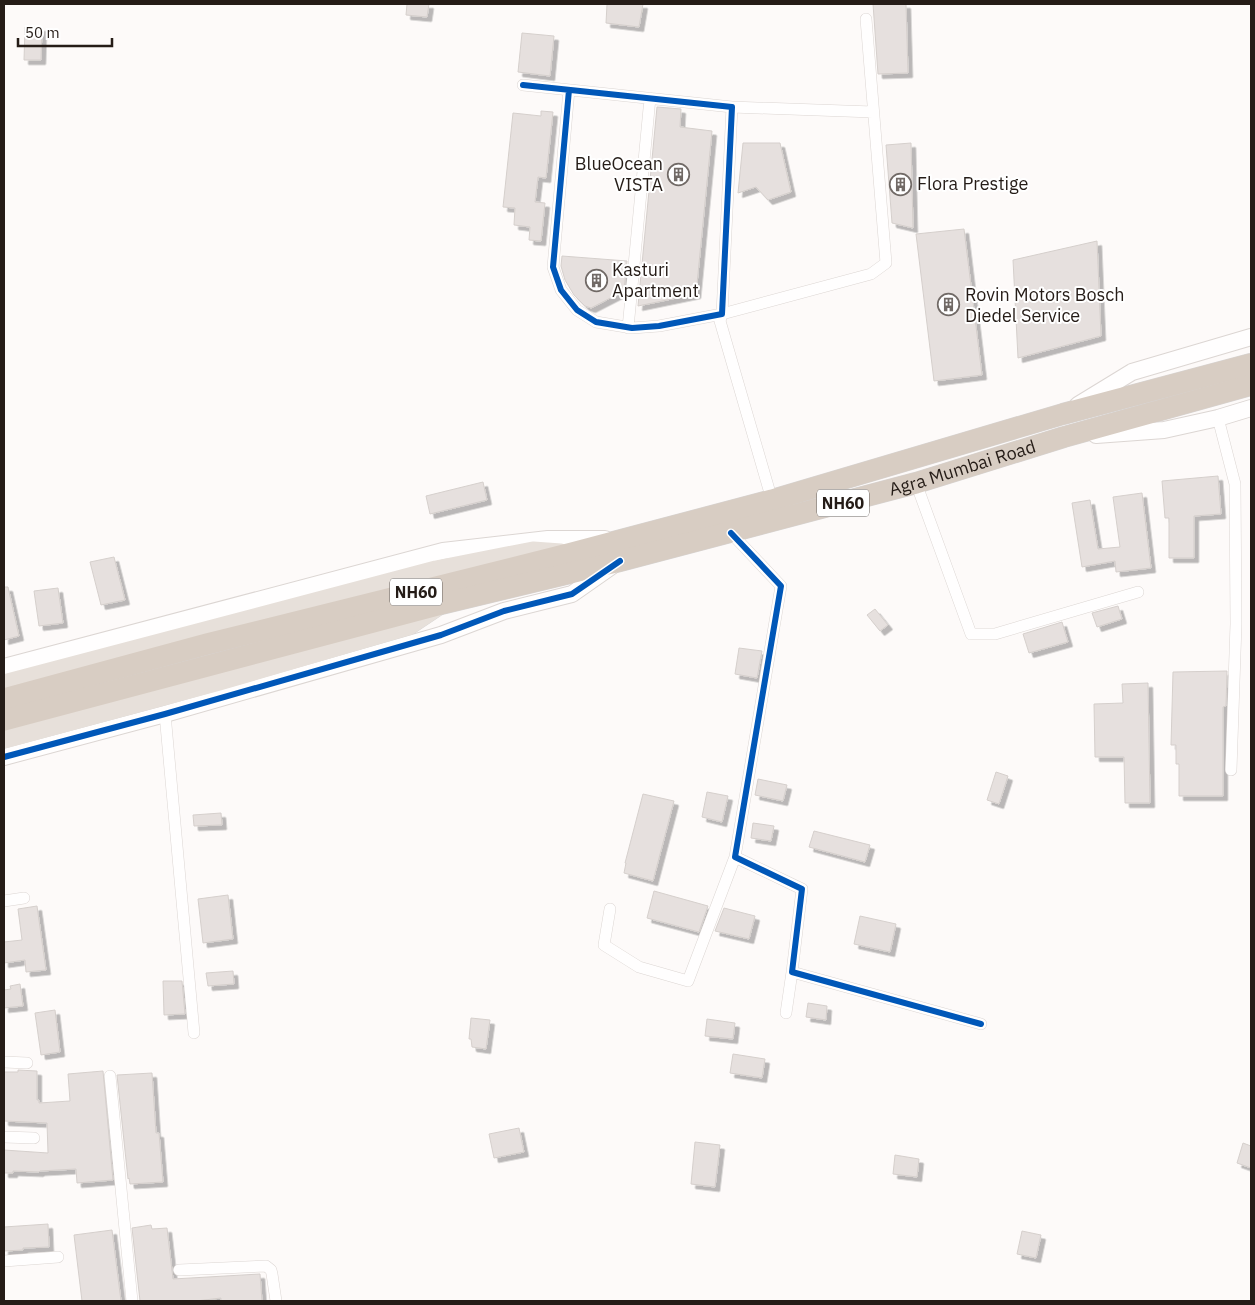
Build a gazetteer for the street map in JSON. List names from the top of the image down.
{
  "streets": {
    "highway": ["Agra Mumbai Road", "NH60"]
  },
  "crossings": [
    ["Agra Mumbai Road", "NH60"]
  ],
  "places": {
    "building": [
      "BlueOcean VISTA",
      "Flora Prestige",
      "Kasturi Apartment",
      "Rovin Motors Bosch Diedel Service"
    ]
  },
  "scale_bar": "50 m"
}
